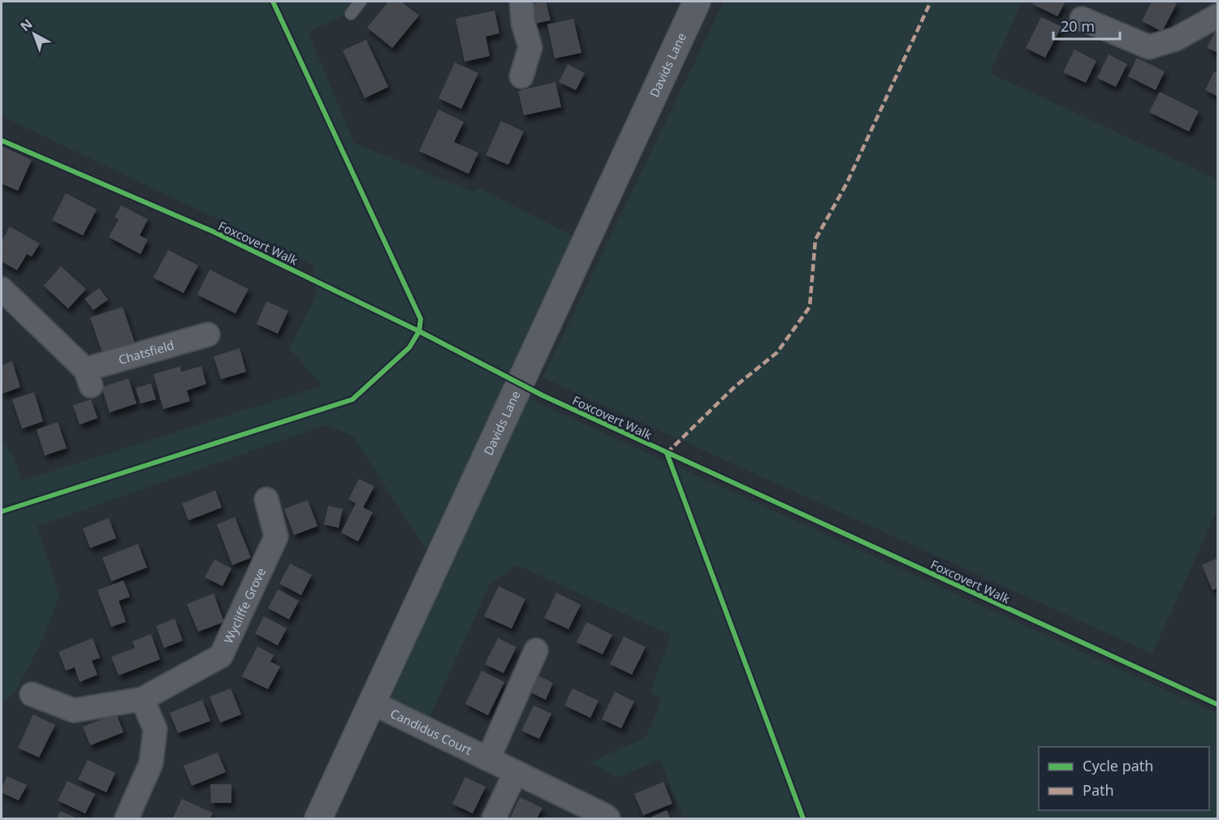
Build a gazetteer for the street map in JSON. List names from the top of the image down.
{
  "streets": {
    "street": [
      "Davids Lane",
      "Chatsfield",
      "Wycliffe Grove",
      "Candidus Court"
    ],
    "cycle path": ["Foxcovert Walk"]
  },
  "crossings": [
    ["Davids Lane", "Candidus Court"]
  ],
  "legend": ["Cycle path", "Path"],
  "scale_bar": "20 m",
  "north": "top left"
}
